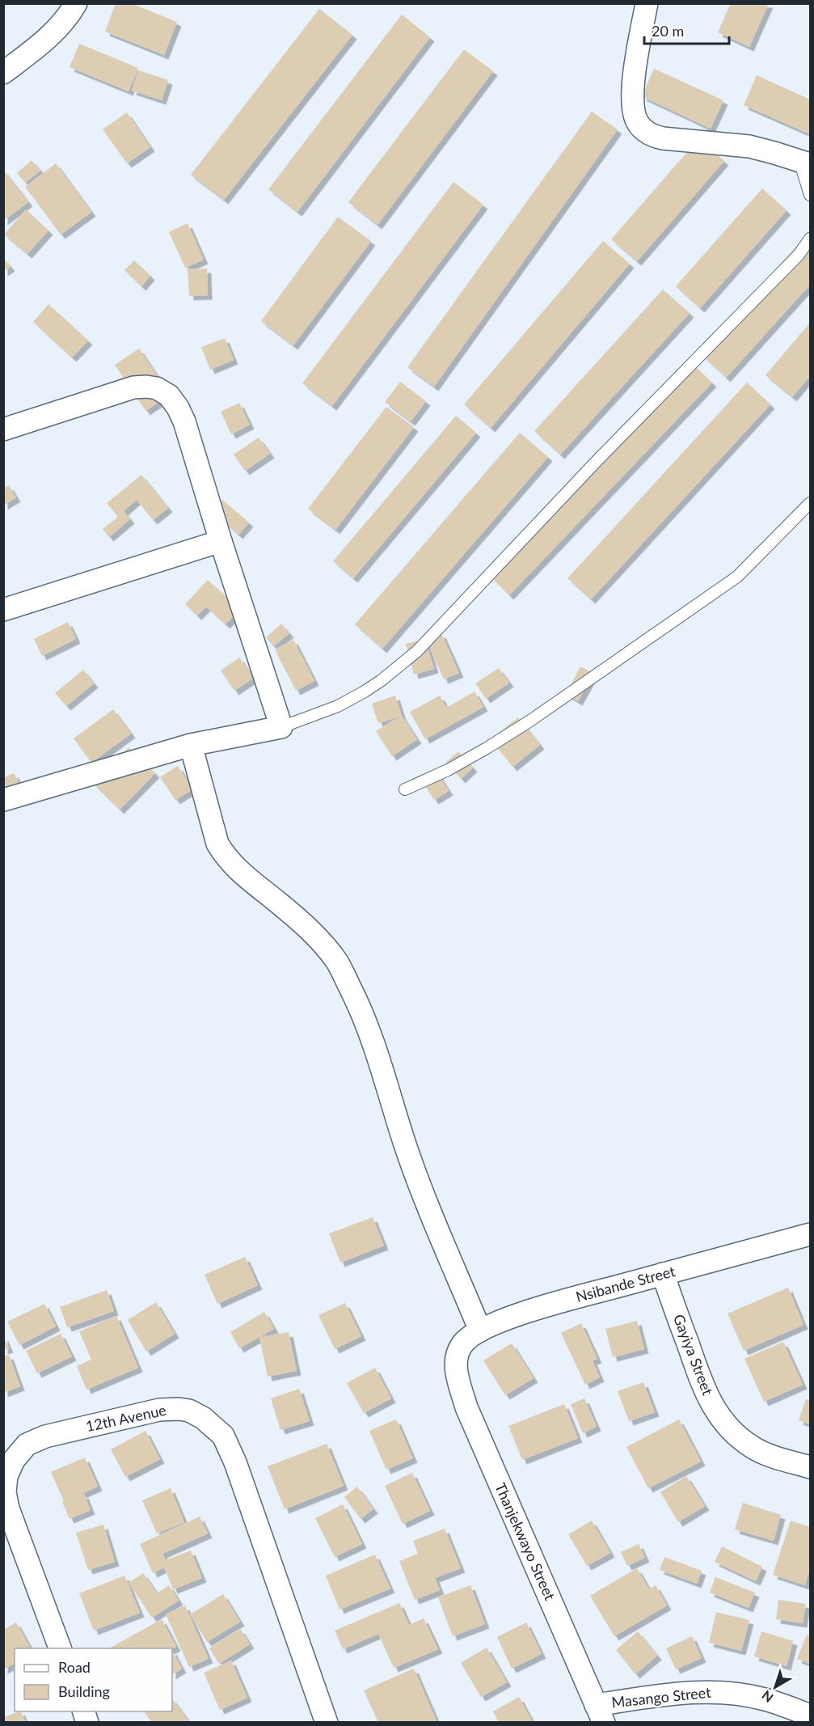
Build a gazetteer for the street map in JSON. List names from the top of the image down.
{
  "streets": {
    "street": [
      "Nsibande Street",
      "Gayiya Street",
      "12th Avenue",
      "Thanjekwayo Street",
      "Masango Street"
    ]
  },
  "crossings": [
    ["Nsibande Street", "Gayiya Street"],
    ["Nsibande Street", "Thanjekwayo Street"],
    ["Thanjekwayo Street", "Masango Street"]
  ],
  "legend": ["Road", "Building"],
  "scale_bar": "20 m",
  "north": "bottom left"
}
